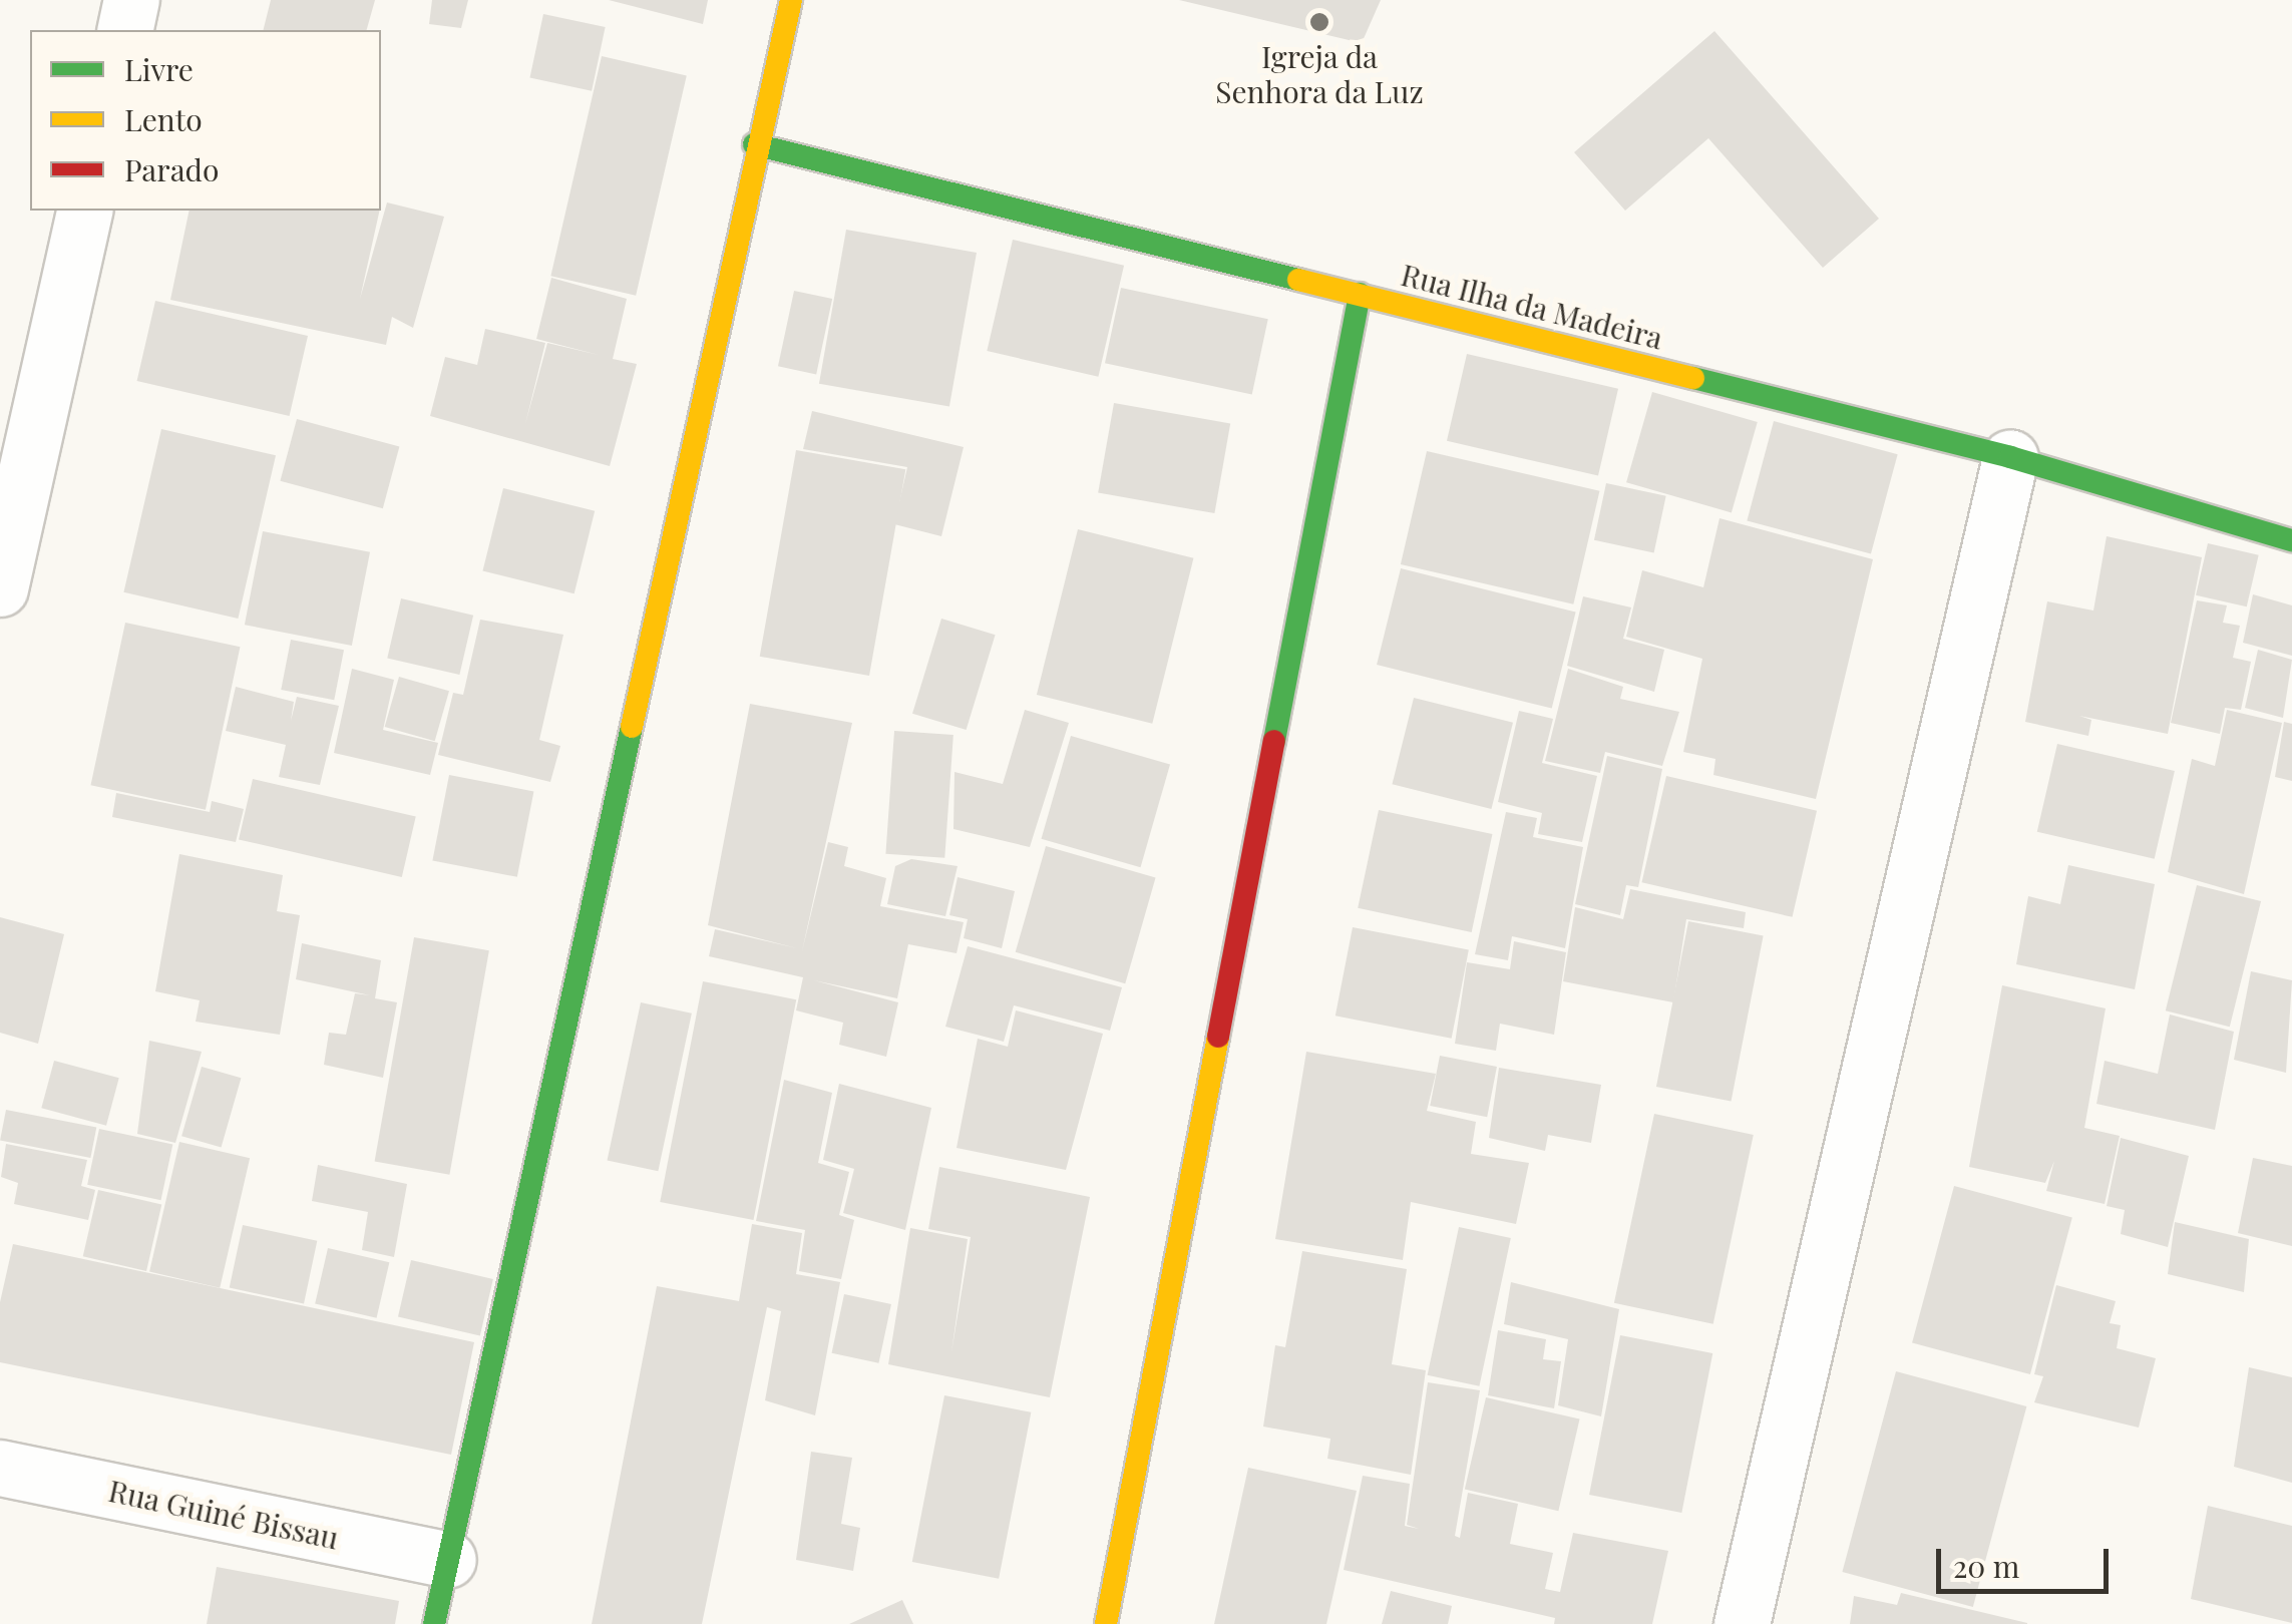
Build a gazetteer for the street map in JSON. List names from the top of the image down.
{
  "streets": {
    "street": ["Rua Ilha da Madeira", "Rua Guiné Bissau"]
  },
  "places": ["Igreja da Senhora da Luz"],
  "legend": ["Livre", "Lento", "Parado"],
  "scale_bar": "20 m"
}
